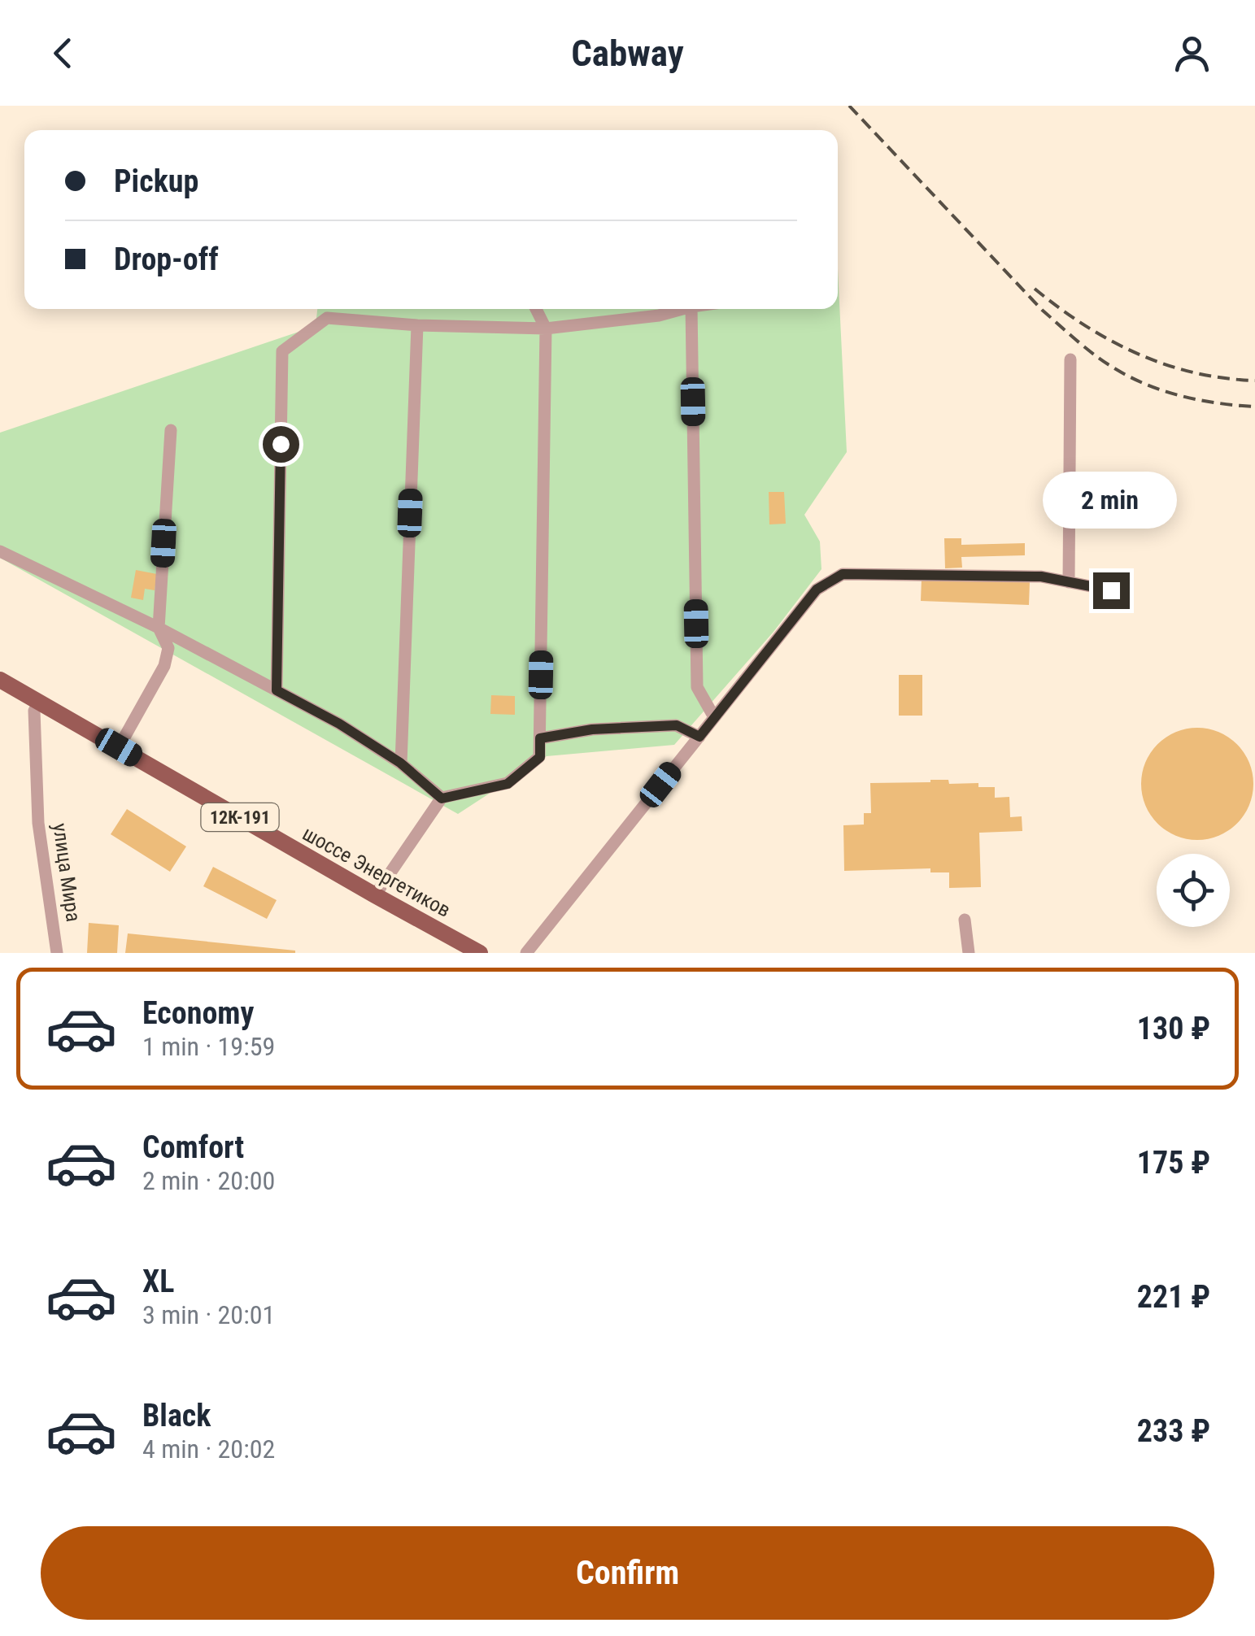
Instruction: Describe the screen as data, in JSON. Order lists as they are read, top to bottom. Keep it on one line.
{"streets":{"main road":["12К-191","шоссе Энергетиков"],"street":["улица Мира"]},"crossings":[["шоссе Энергетиков","улица Мира"]],"page":{"header":"Cabway","banner":["Pickup","Drop-off"],"bubble":"2 min","list":[{"name":"Economy","note":"1 min · 19:59","value":"130 ₽"},{"name":"Comfort","note":"2 min · 20:00","value":"175 ₽"},{"name":"XL","note":"3 min · 20:01","value":"221 ₽"},{"name":"Black","note":"4 min · 20:02","value":"233 ₽"}],"buttons":"Confirm"}}
